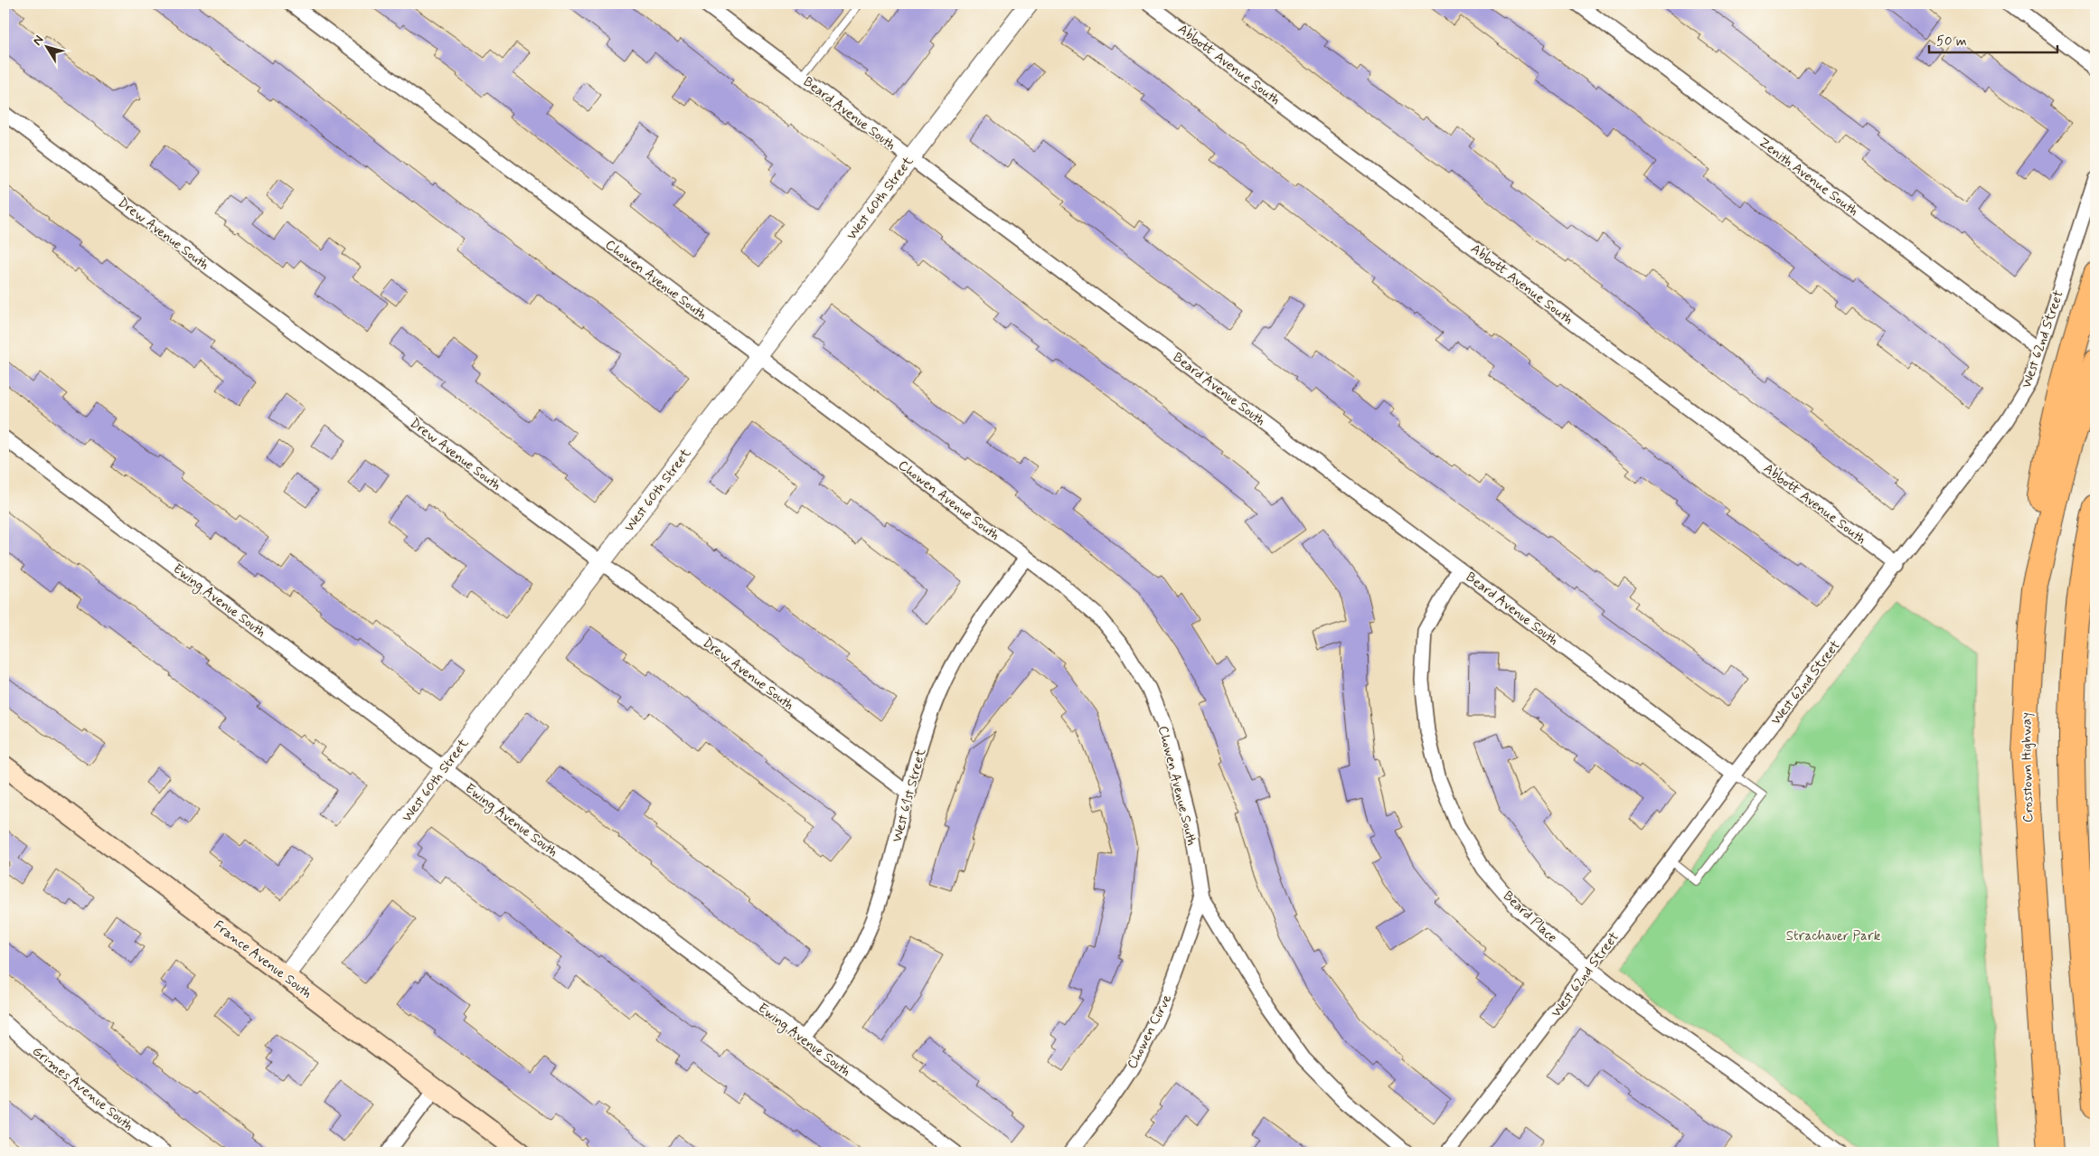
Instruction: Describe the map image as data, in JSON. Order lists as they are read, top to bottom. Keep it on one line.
{"streets":{"highway":["Crosstown Highway"],"main road":["France Avenue South"],"street":["Abbott Avenue South","Beard Avenue South","Zenith Avenue South","West 60th Street","Drew Avenue South","Chowen Avenue South","West 62nd Street","Ewing Avenue South","West 61st Street","Beard Place","Chowen Curve","Grimes Avenue South"]},"crossings":[["Abbott Avenue South","West 62nd Street"],["Beard Avenue South","West 60th Street"],["Beard Avenue South","West 62nd Street"],["Beard Avenue South","Beard Place"],["Zenith Avenue South","West 62nd Street"],["West 60th Street","Drew Avenue South"],["West 60th Street","Chowen Avenue South"],["West 60th Street","Ewing Avenue South"],["West 60th Street","France Avenue South"],["Drew Avenue South","West 61st Street"],["Chowen Avenue South","West 61st Street"],["Chowen Avenue South","Chowen Curve"],["West 62nd Street","Beard Place"],["Ewing Avenue South","West 61st Street"]],"parks":["Strachauer Park"],"scale_bar":"50 m","north":"top left"}
